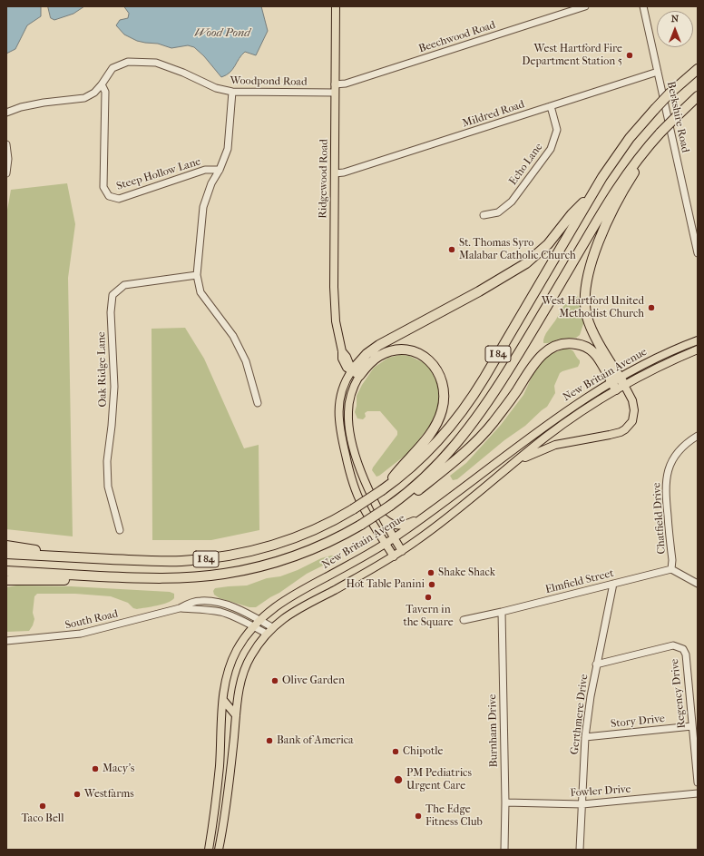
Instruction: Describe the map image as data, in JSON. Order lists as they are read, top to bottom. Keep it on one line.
{"streets":{"highway":["I 84"],"main road":["Ridgewood Road","New Britain Avenue"],"street":["Beechwood Road","Woodpond Road","Mildred Road","Berkshire Road","Echo Lane","Steep Hollow Lane","Oak Ridge Lane","Chatfield Drive","Elmfield Street","South Road","Regency Drive","Gerthmere Drive","Story Drive","Burnham Drive","Fowler Drive"]},"crossings":[["Beechwood Road","Ridgewood Road"],["Woodpond Road","Steep Hollow Lane"],["Woodpond Road","Ridgewood Road"],["Mildred Road","Berkshire Road"],["Mildred Road","Echo Lane"],["Mildred Road","Ridgewood Road"],["New Britain Avenue","South Road"],["Chatfield Drive","Elmfield Street"],["Elmfield Street","Gerthmere Drive"],["Elmfield Street","Burnham Drive"],["Regency Drive","Gerthmere Drive"],["Regency Drive","Story Drive"],["Gerthmere Drive","Story Drive"],["Gerthmere Drive","Fowler Drive"],["Burnham Drive","Fowler Drive"]],"water":["Wood Pond"],"places":["West Hartford Fire Department Station 5","St. Thomas Syro Malabar Catholic Church","West Hartford United Methodist Church","Shake Shack","Hot Table Panini","Tavern in the Square","Olive Garden","Bank of America","Chipotle","Macy's","PM Pediatrics Urgent Care","Westfarms","Taco Bell","The Edge Fitness Club"],"north":"top"}
